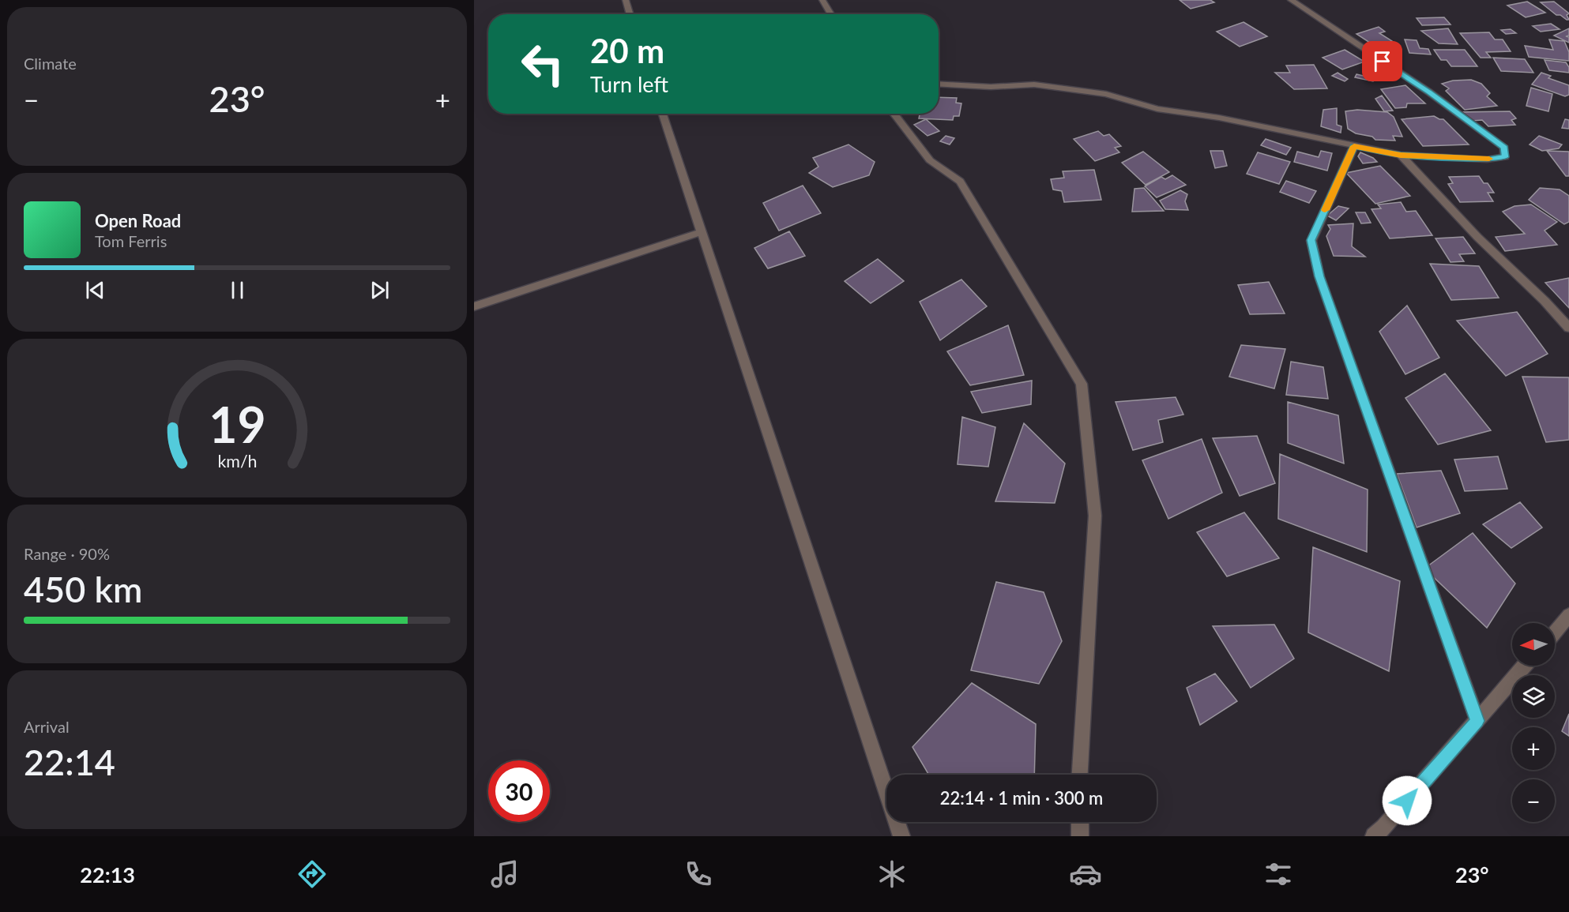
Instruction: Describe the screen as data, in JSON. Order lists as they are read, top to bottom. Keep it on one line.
{"north":"left","page":{"tile":["Climate",["Range · 90%","450 km"],["Arrival","22:14"]],"turn":["20 m","Turn left"],"heat":["−","23°","+"],"song":["Open Road","Tom Ferris"],"map_buttons":["+","−"],"limit":"30","trip":"22:14 · 1 min · 300 m","tabs":["22:13","23°"],"gauge":["19","km/h"]}}
